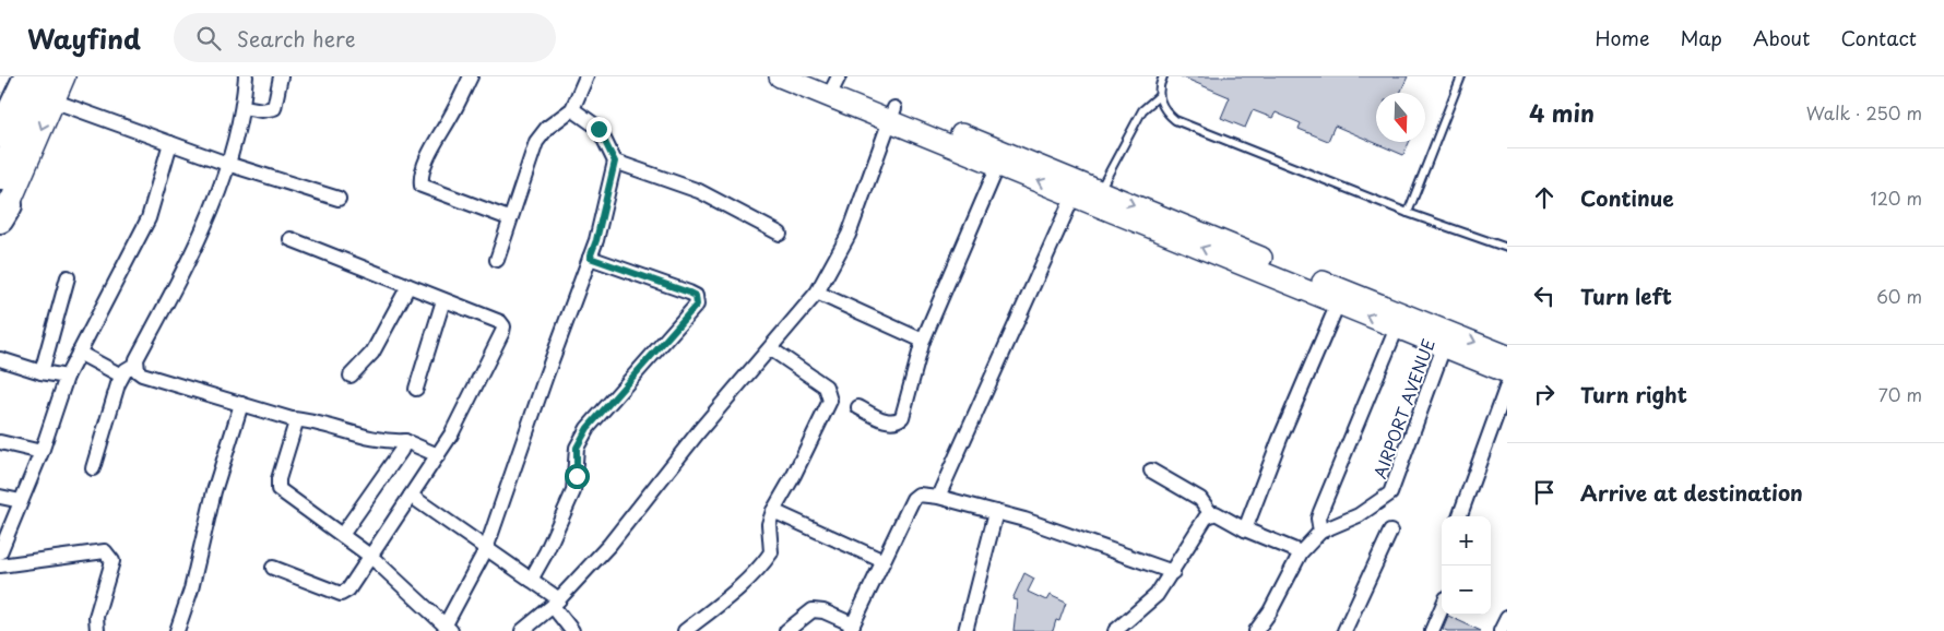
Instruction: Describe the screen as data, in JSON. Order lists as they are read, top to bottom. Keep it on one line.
{"streets":{"street":["AIRPORT AVENUE"]},"north":"bottom","page":{"header":"Wayfind","search":"Search here","nav":["Home","Map","About","Contact"],"heading":["4 min","Walk · 250 m"],"list":[["Continue","120 m"],["Turn left","60 m"],["Turn right","70 m"],"Arrive at destination"],"map_buttons":["+","−"]}}
